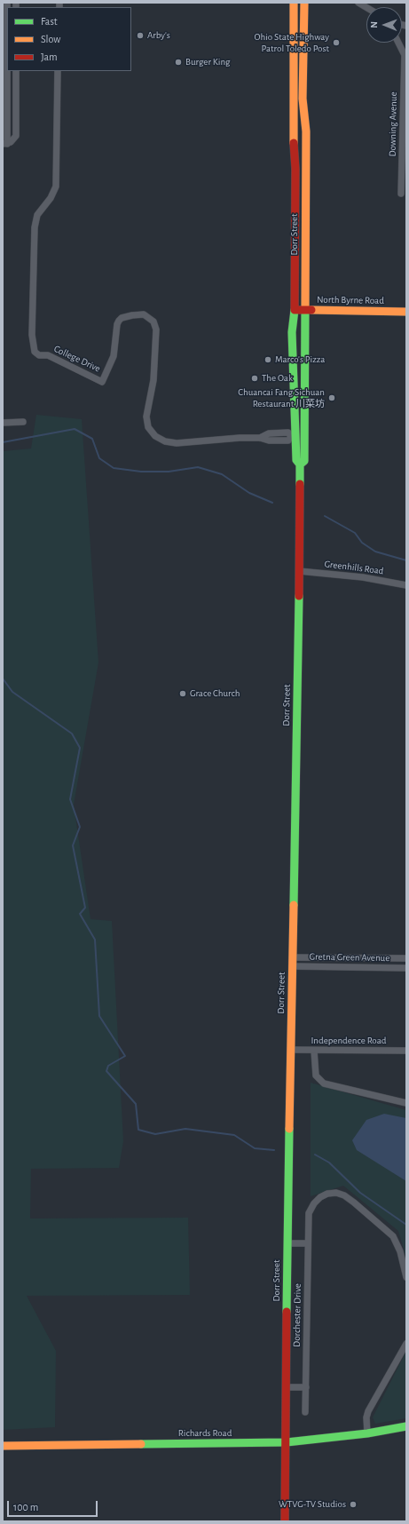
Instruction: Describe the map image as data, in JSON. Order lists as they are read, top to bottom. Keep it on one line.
{"streets":{"main road":["Dorr Street","North Byrne Road","Richards Road"],"street":["Downing Avenue","College Drive","Greenhills Road","Gretna Green Avenue","Independence Road","Dorchester Drive"]},"crossings":[["Dorr Street","North Byrne Road"],["Dorr Street","College Drive"],["Dorr Street","Greenhills Road"],["Dorr Street","Gretna Green Avenue"],["Dorr Street","Independence Road"],["Dorr Street","Richards Road"]],"places":["Arby's","Ohio State Highway Patrol Toledo Post","Burger King","Marco's Pizza","The Oak","Chuancai Fang Sichuan Restaurant 川菜坊","Grace Church","WTVG-TV Studios"],"legend":["Fast","Slow","Jam"],"scale_bar":"100 m","north":"left"}
